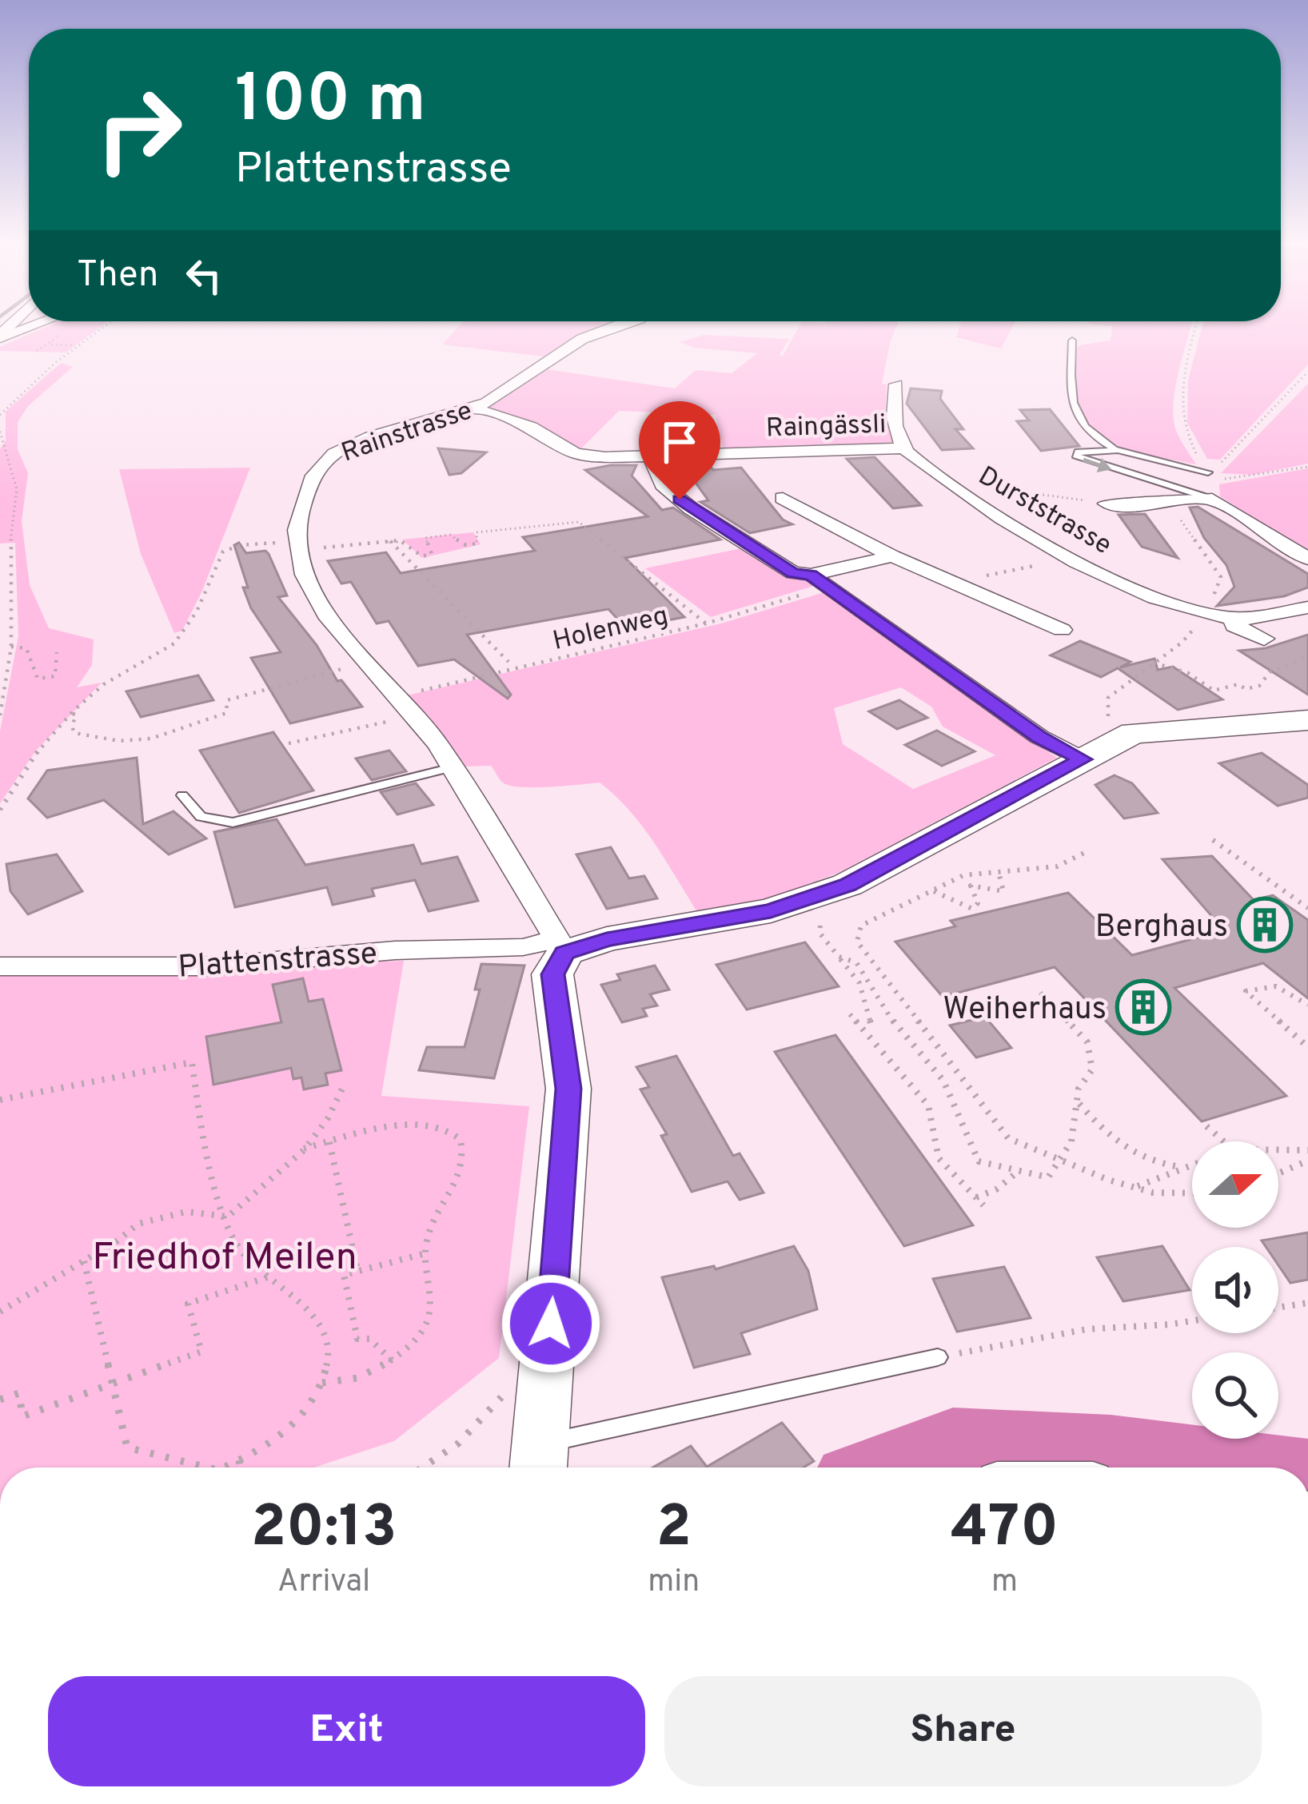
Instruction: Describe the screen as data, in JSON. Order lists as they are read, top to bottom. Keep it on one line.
{"streets":{"street":["Raingässli","Rainstrasse","Durststrasse","Plattenstrasse"],"path":["Holenweg"]},"crossings":[["Raingässli","Rainstrasse"],["Raingässli","Durststrasse"],["Rainstrasse","Holenweg"],["Rainstrasse","Plattenstrasse"]],"parks":["Friedhof Meilen"],"places":{"building":["Berghaus","Weiherhaus"]},"north":"right","page":{"turn":["100 m","Plattenstrasse"],"then":"Then","eta":["20:13","Arrival","2","min","470","m"],"buttons":["Exit","Share"]}}
